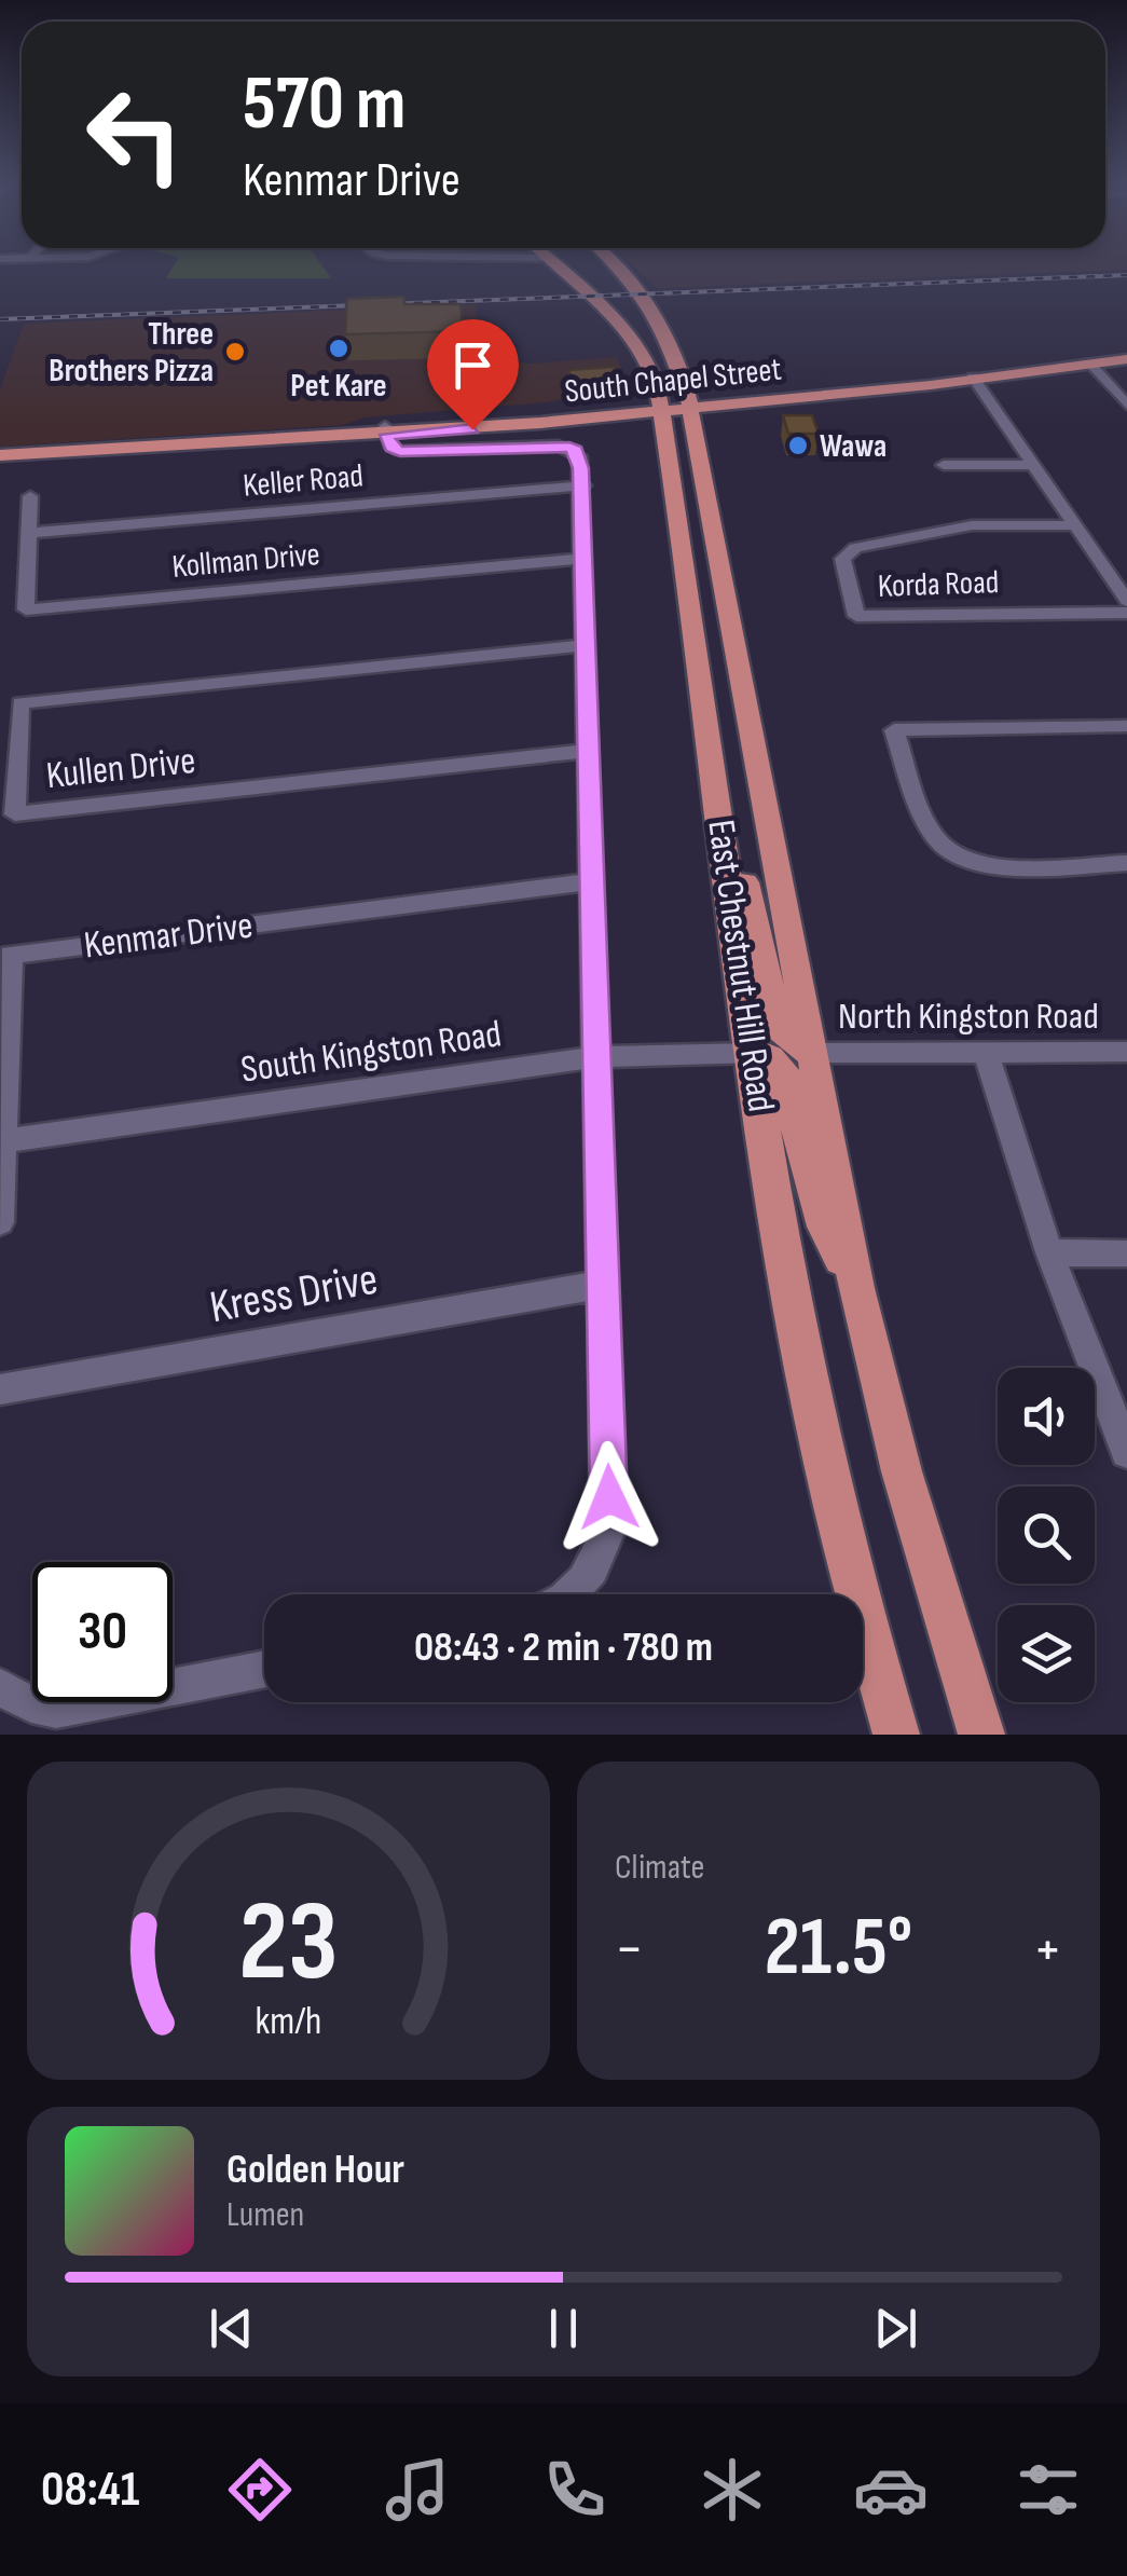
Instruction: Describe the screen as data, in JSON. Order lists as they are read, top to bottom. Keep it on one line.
{"streets":{"main road":["South Chapel Street","East Chestnut Hill Road"],"street":["Keller Road","Kollman Drive","Korda Road","Kullen Drive","Kenmar Drive","North Kingston Road","South Kingston Road","Kress Drive"]},"crossings":[["South Chapel Street","East Chestnut Hill Road"],["Keller Road","Kollman Drive"],["Kenmar Drive","South Kingston Road"],["East Chestnut Hill Road","North Kingston Road"],["East Chestnut Hill Road","South Kingston Road"]],"places":["Pet Kare","Three Brothers Pizza","Wawa"],"page":{"turn":["570 m","Kenmar Drive"],"limit":"30","trip":"08:43 · 2 min · 780 m","tile":"Climate","heat":["−","21.5°","+"],"song":["Golden Hour","Lumen"],"tabs":"08:41","gauge":["23","km/h"]}}
